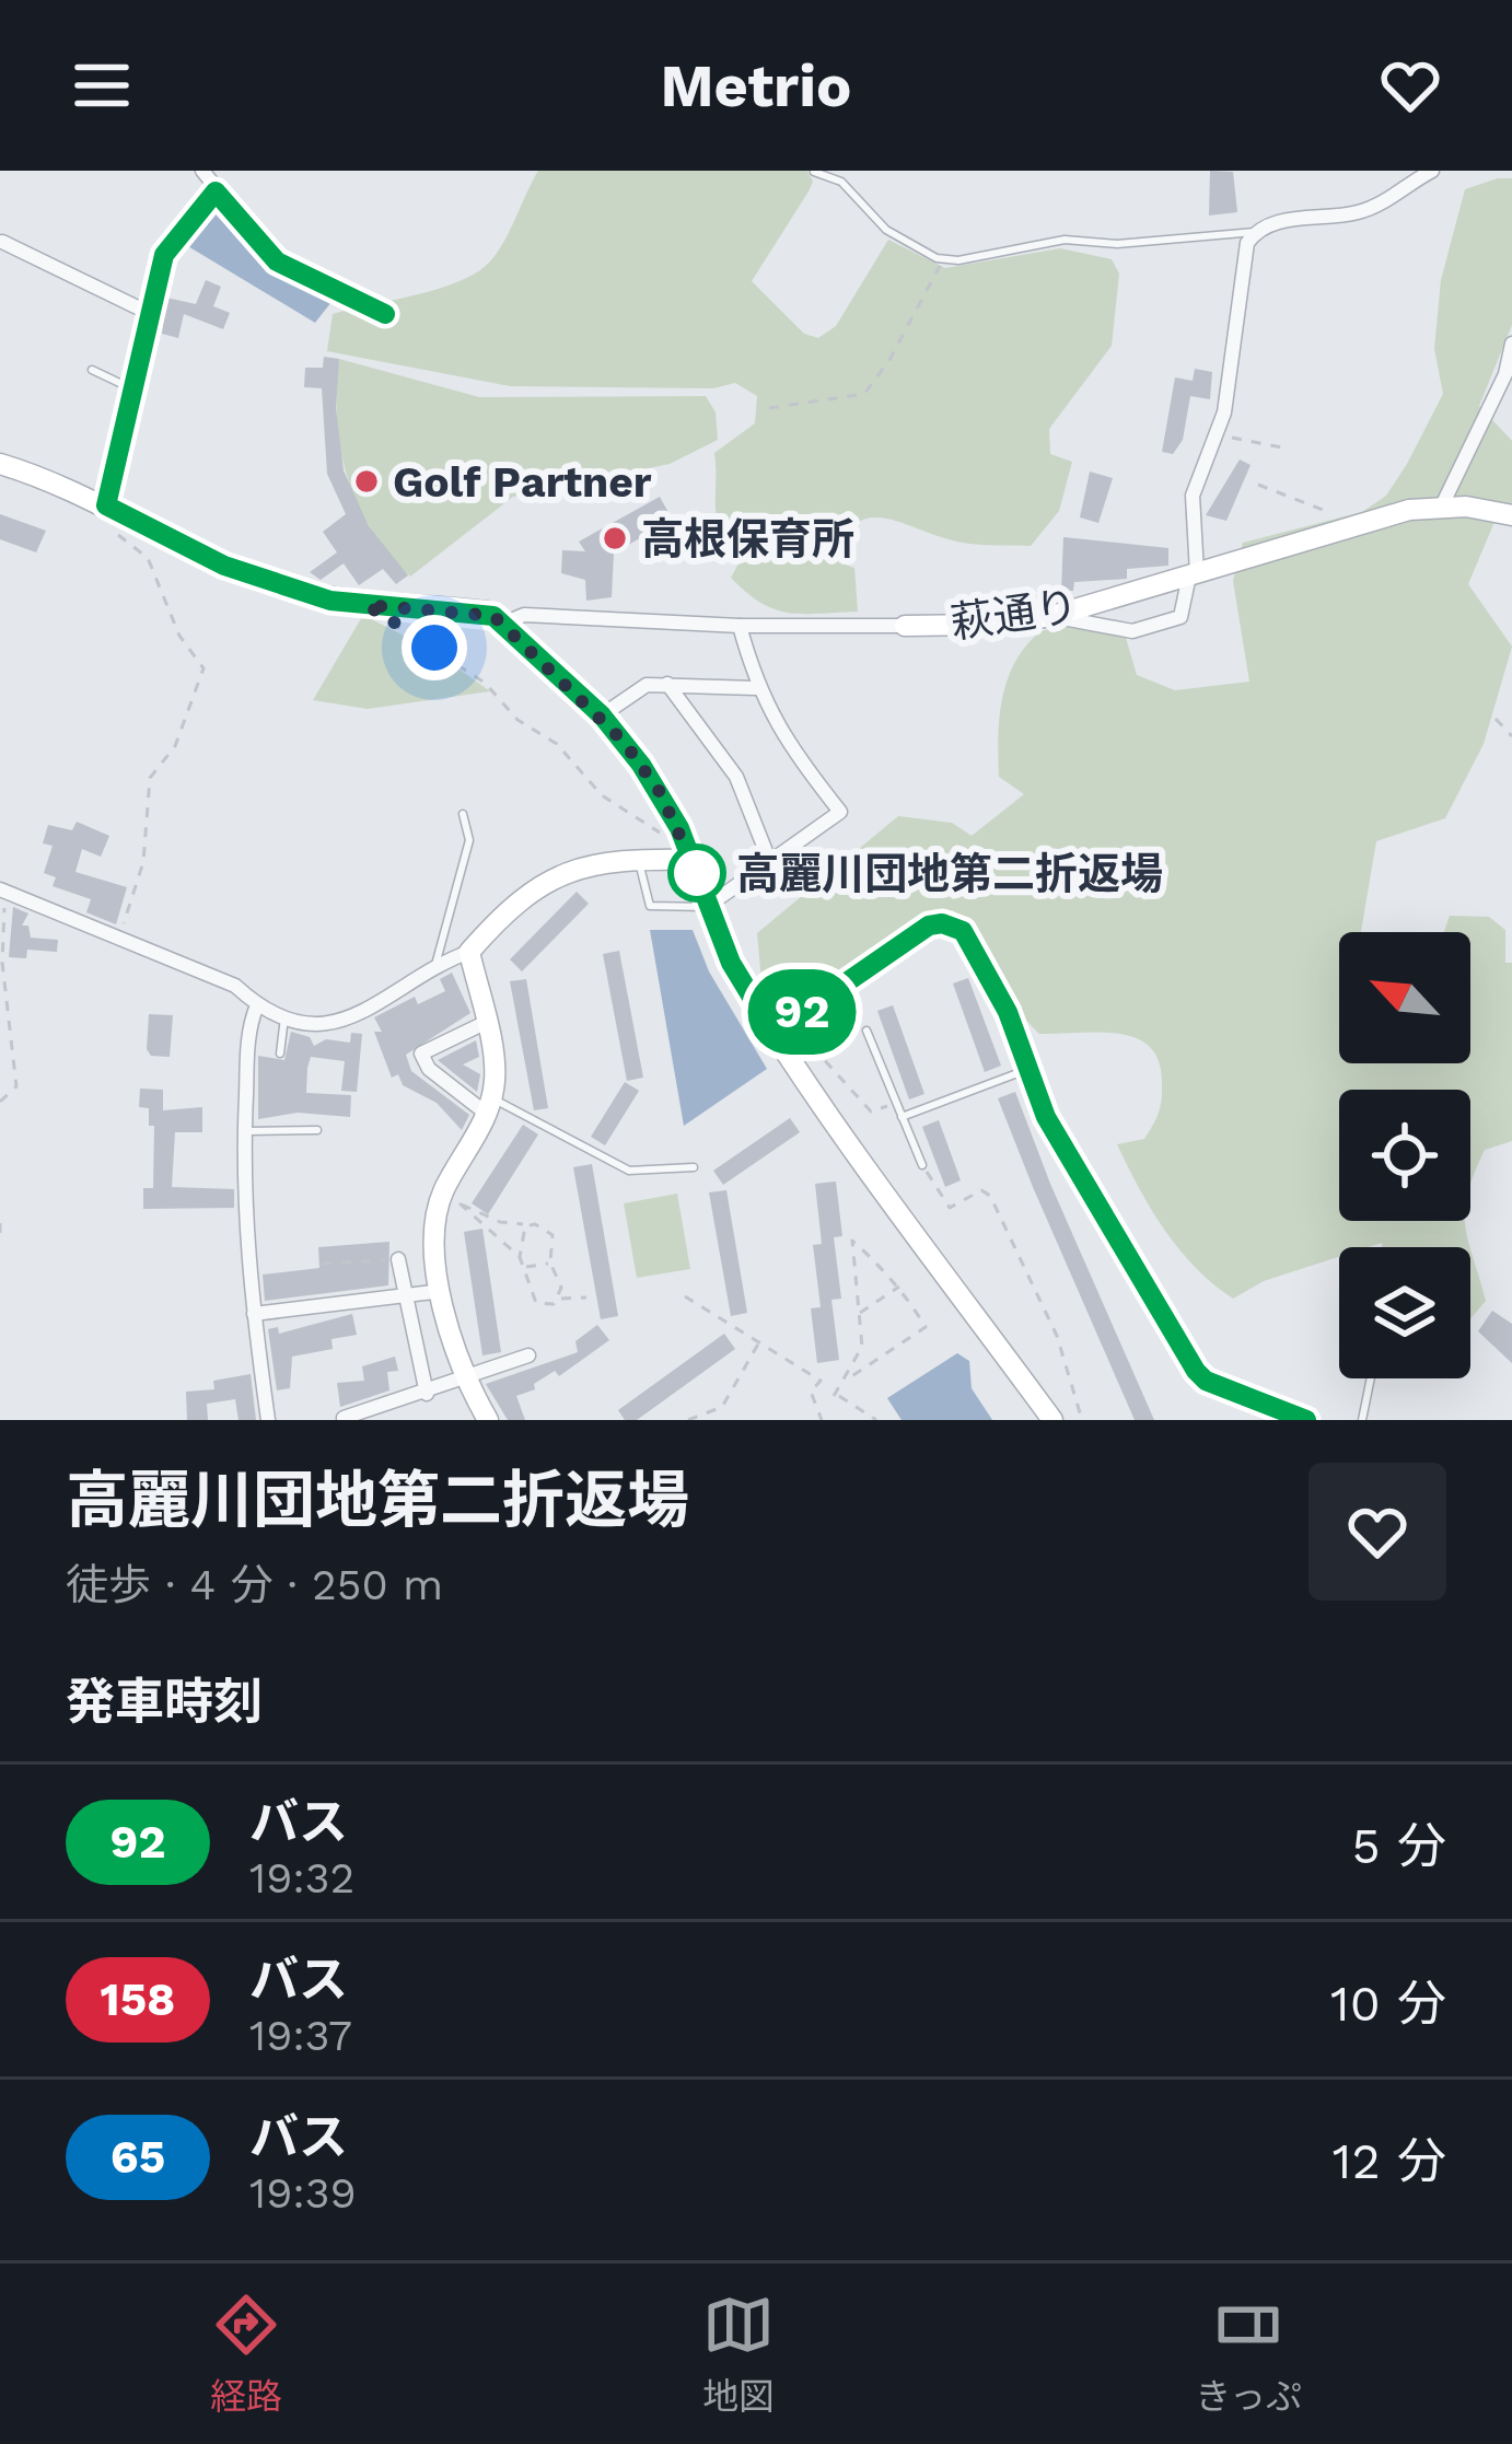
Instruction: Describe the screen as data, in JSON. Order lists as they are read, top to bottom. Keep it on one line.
{"streets":{"street":["萩通り"]},"places":["Golf Partner","高根保育所","高麗川団地第二折返場"],"lines":["bus line 92"],"north":"top left","page":{"header":"Metrio","on_map":"92","heading":[["高麗川団地第二折返場","徒歩 · 4 分 · 250 m"],"発車時刻"],"list":[{"mark":"92","name":"バス","note":"19:32","value":"5 分"},{"mark":"158","name":"バス","note":"19:37","value":"10 分"},{"mark":"65","name":"バス","note":"19:39","value":"12 分"}],"tabs":["経路","地図","きっぷ"]}}
